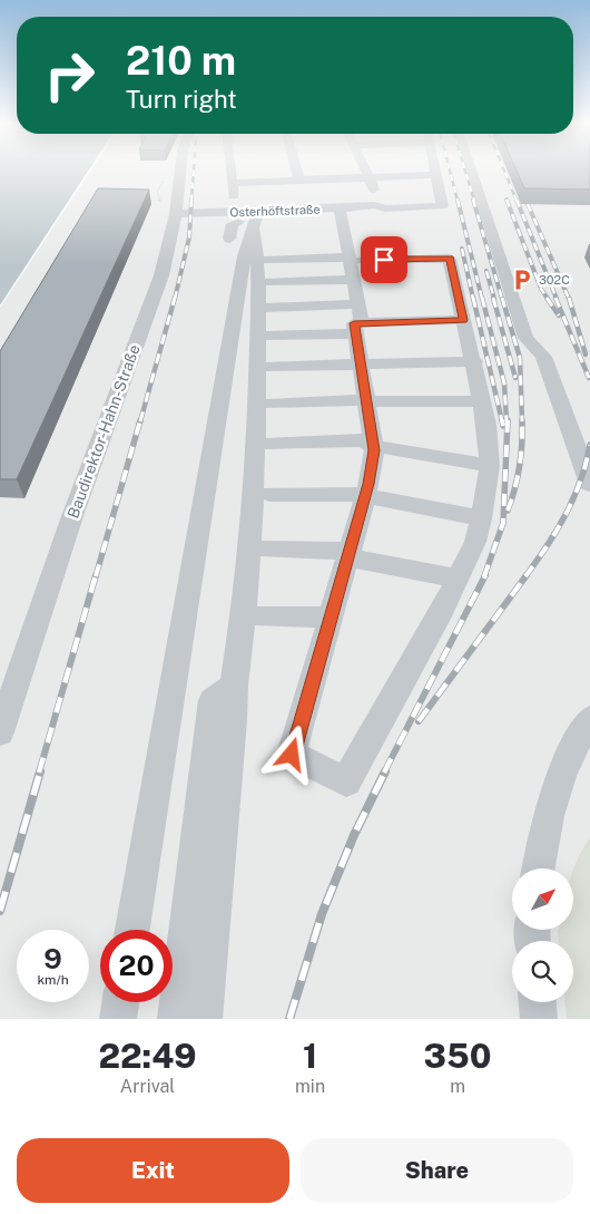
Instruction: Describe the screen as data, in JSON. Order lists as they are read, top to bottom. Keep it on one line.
{"streets":{"street":["Osterhöftstraße","Baudirektor-Hahn-Straße"]},"crossings":[["Osterhöftstraße","Baudirektor-Hahn-Straße"]],"places":{"parking":["302C"]},"north":"top right","page":{"turn":["210 m","Turn right"],"speed":"9 km/h","limit":"20","eta":["22:49","Arrival","1","min","350","m"],"buttons":["Exit","Share"]}}
